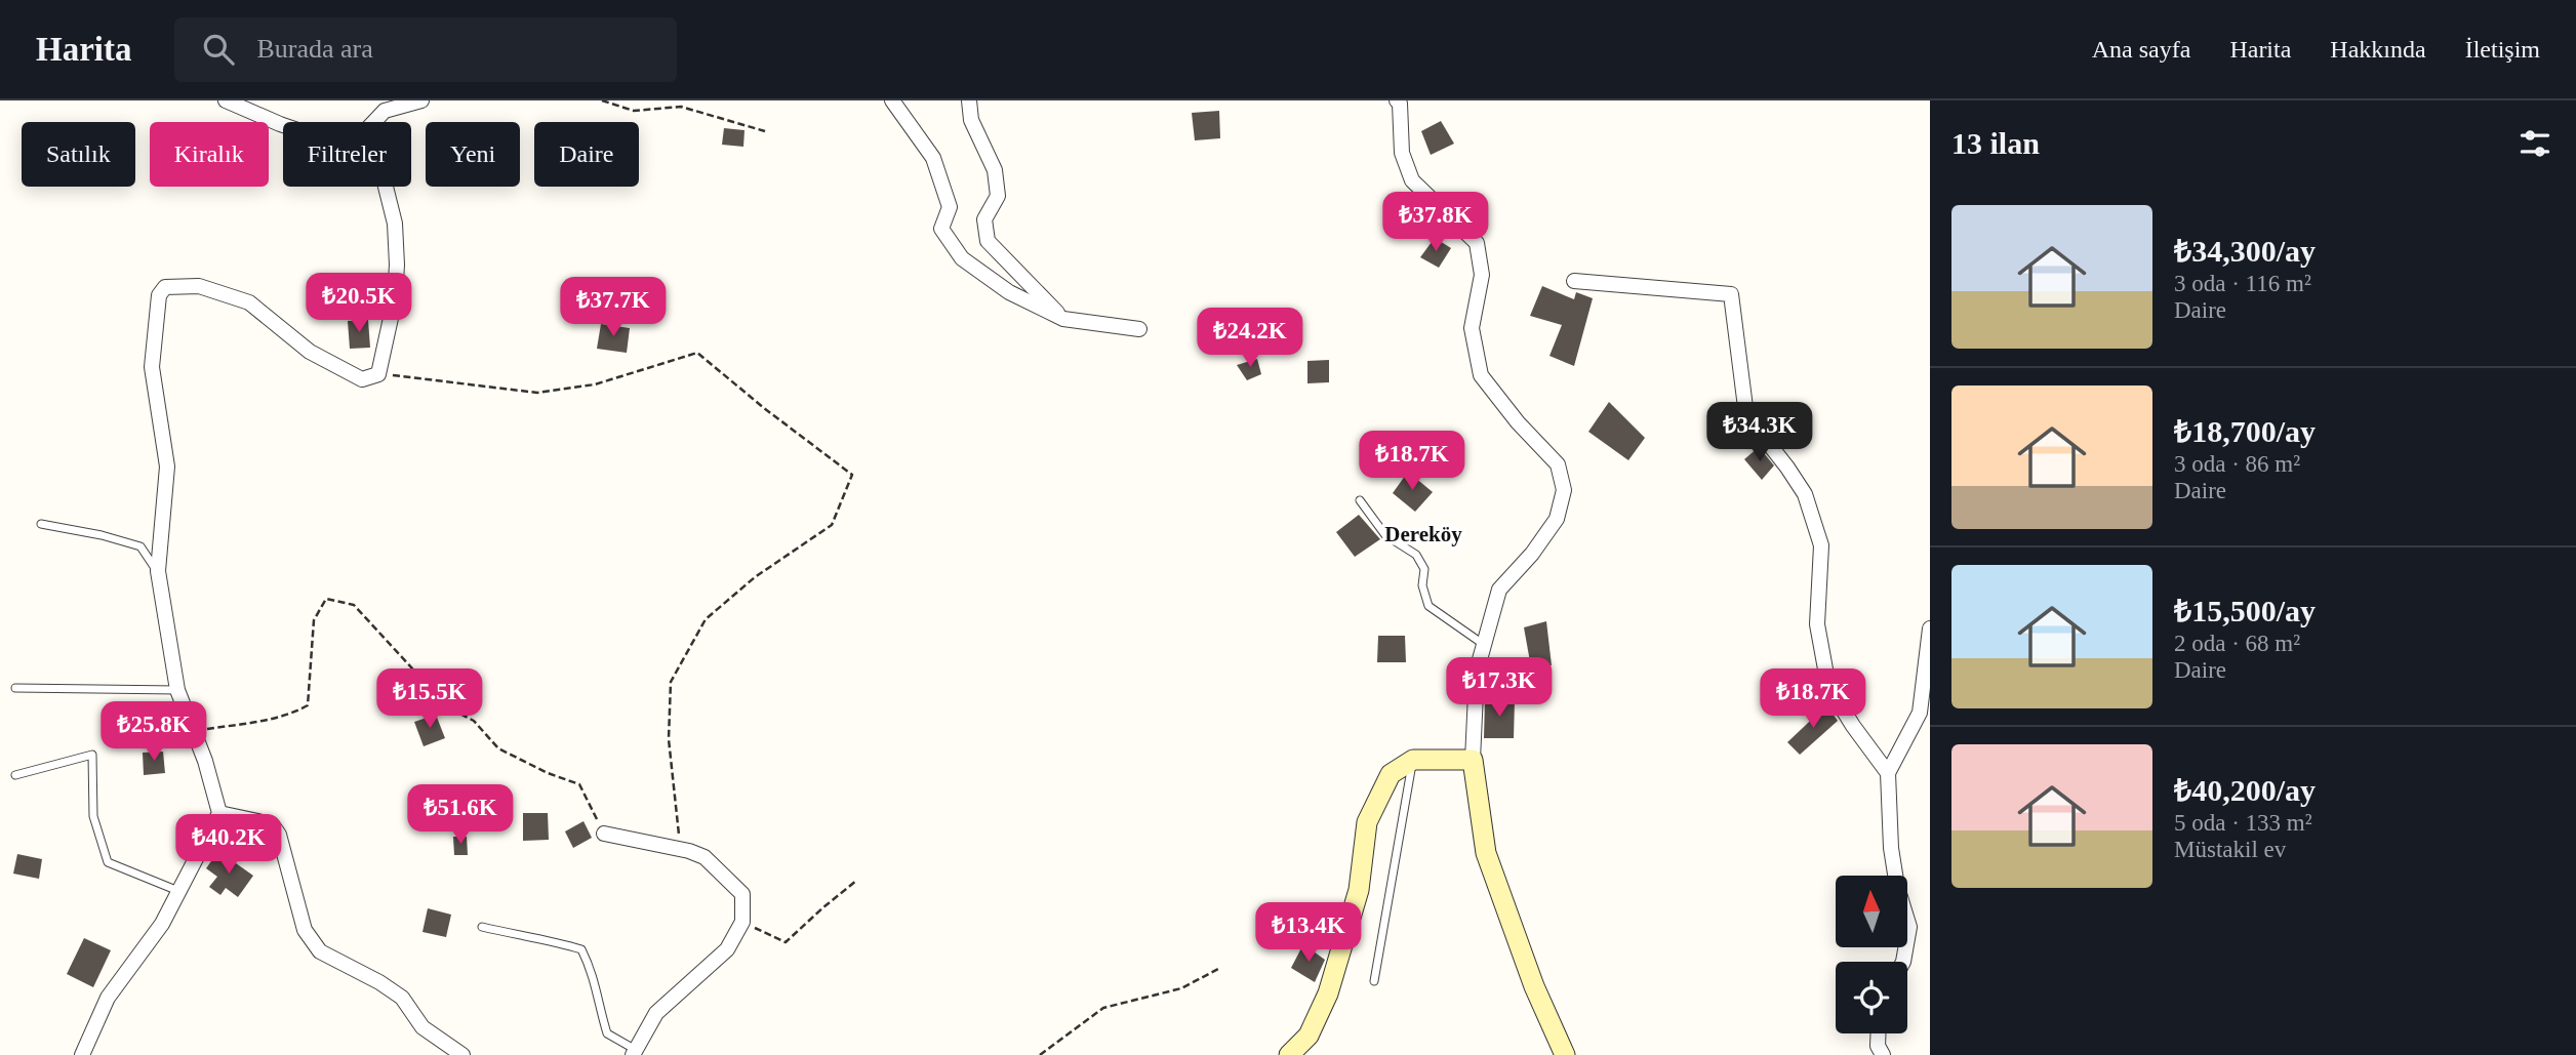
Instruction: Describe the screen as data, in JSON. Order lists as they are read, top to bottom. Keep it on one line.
{"districts":["Dereköy"],"north":"top","page":{"header":"Harita","search":"Burada ara","nav":["Ana sayfa","Harita","Hakkında","İletişim"],"heading":"13 ilan","chip":["Satılık","Kiralık","Filtreler","Yeni","Daire"],"list":[{"name":"₺34,300/ay","note":"3 oda · 116 m² · Daire"},{"name":"₺18,700/ay","note":"3 oda · 86 m² · Daire"},{"name":"₺15,500/ay","note":"2 oda · 68 m² · Daire"},{"name":"₺40,200/ay","note":"5 oda · 133 m² · Müstakil ev"}],"price":["₺37.8K","₺20.5K","₺37.7K","₺24.2K","₺34.3K","₺18.7K","₺17.3K","₺15.5K","₺18.7K","₺25.8K","₺51.6K","₺40.2K","₺13.4K"]}}
